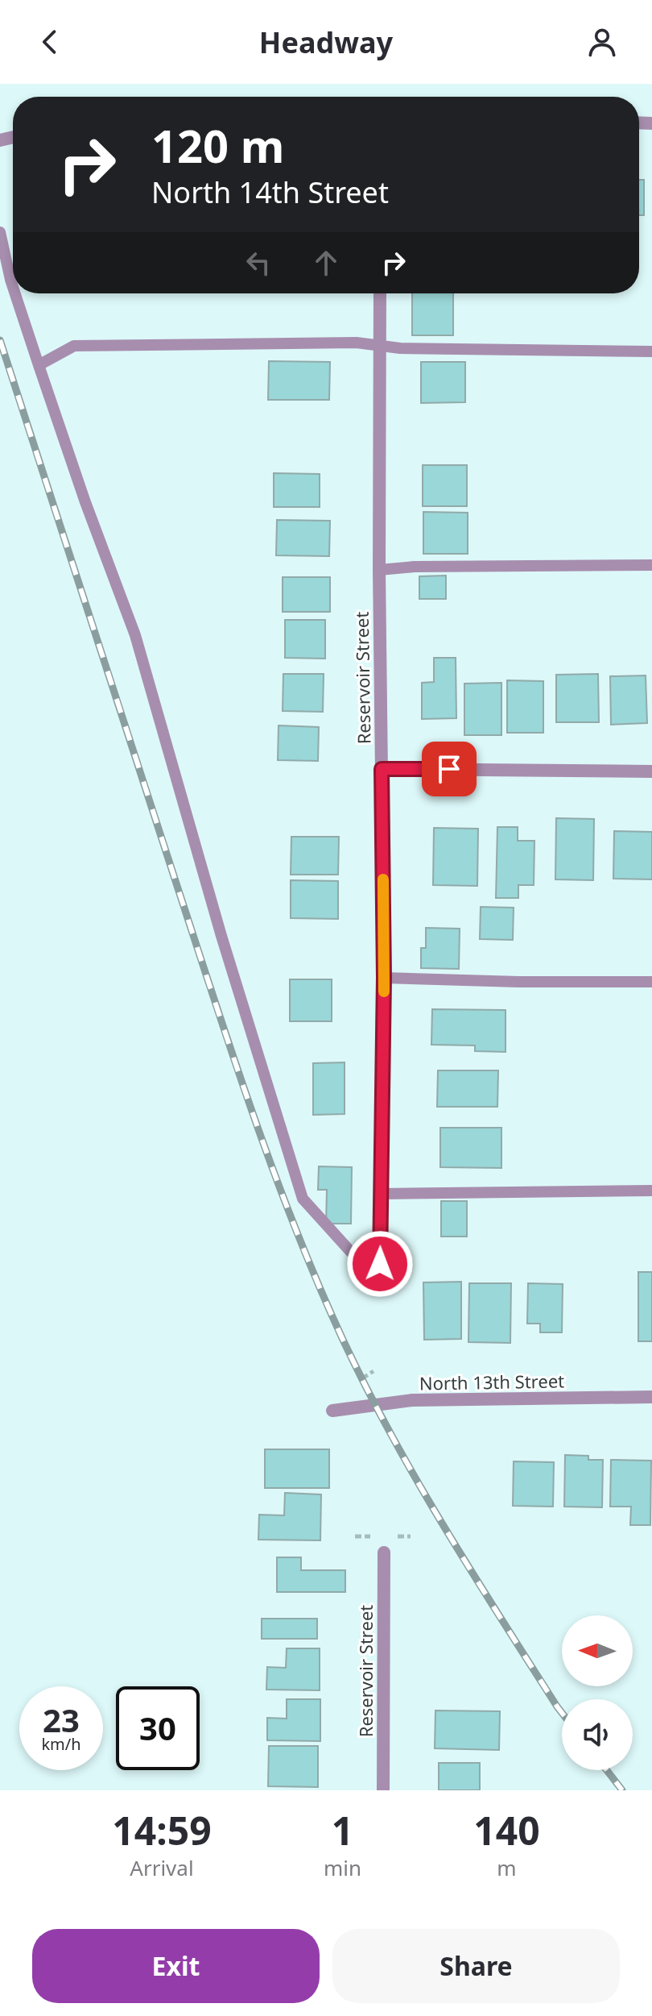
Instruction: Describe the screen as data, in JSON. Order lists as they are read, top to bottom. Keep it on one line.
{"streets":{"street":["Reservoir Street","North 13th Street"]},"north":"left","page":{"header":"Headway","turn":["120 m","North 14th Street"],"speed":"23 km/h","limit":"30","eta":["14:59","Arrival","1","min","140","m"],"buttons":["Exit","Share"]}}
